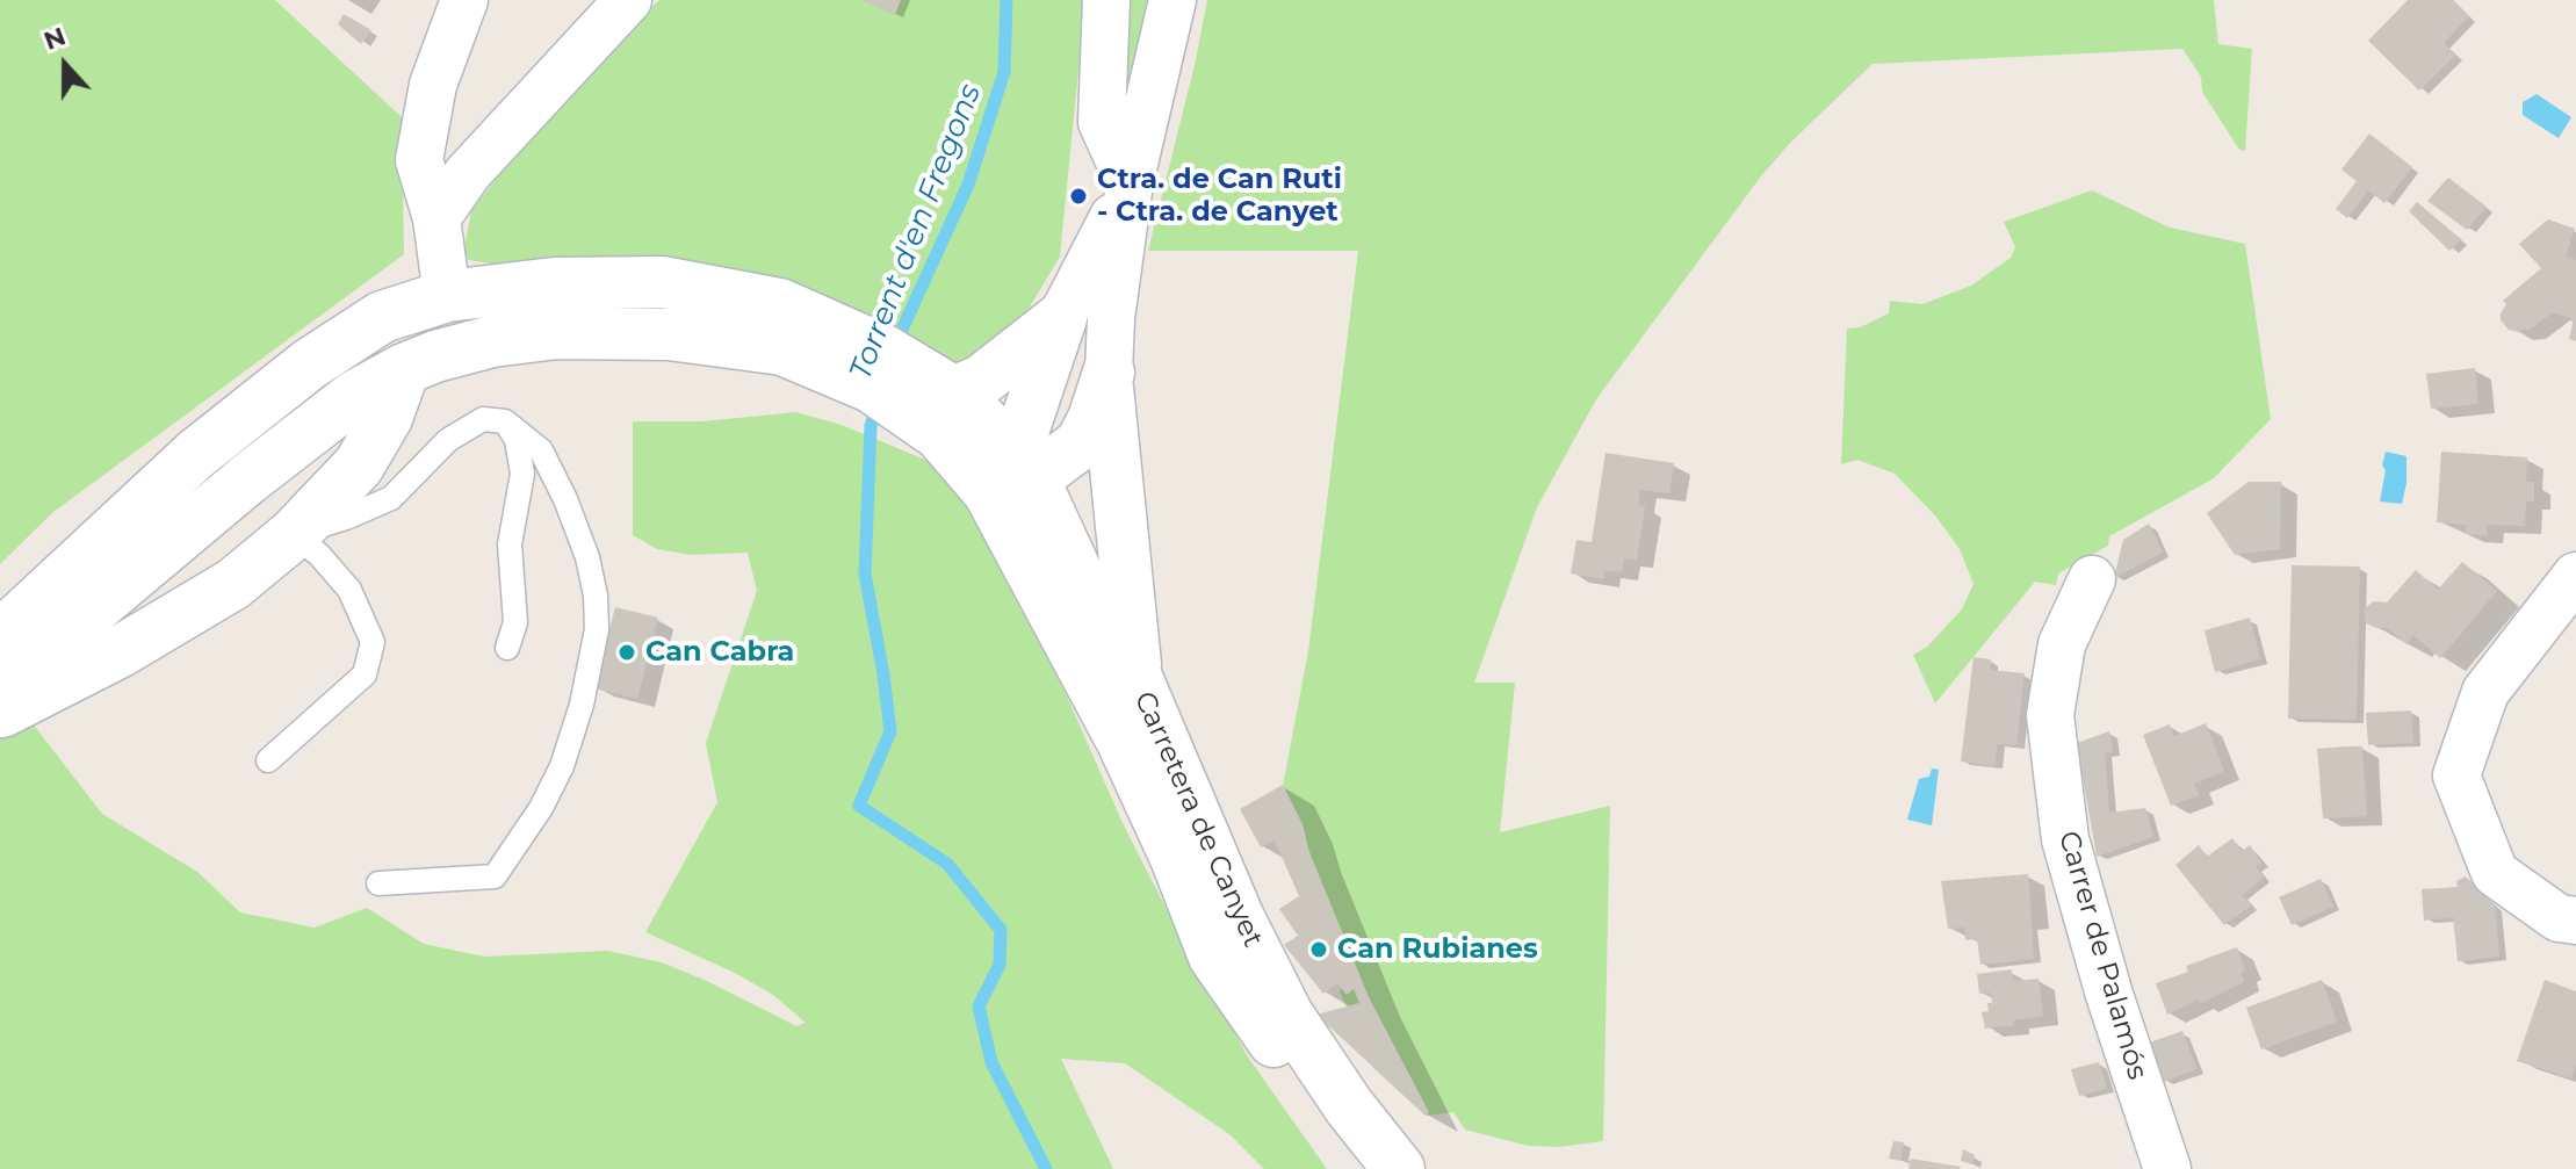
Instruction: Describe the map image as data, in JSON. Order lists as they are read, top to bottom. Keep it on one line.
{"streets":{"street":["Carretera de Canyet","Carrer de Palamós"]},"water":["Torrent d'en Fregons"],"places":["Ctra. de Can Ruti - Ctra. de Canyet","Can Cabra","Can Rubianes"],"north":"top"}
